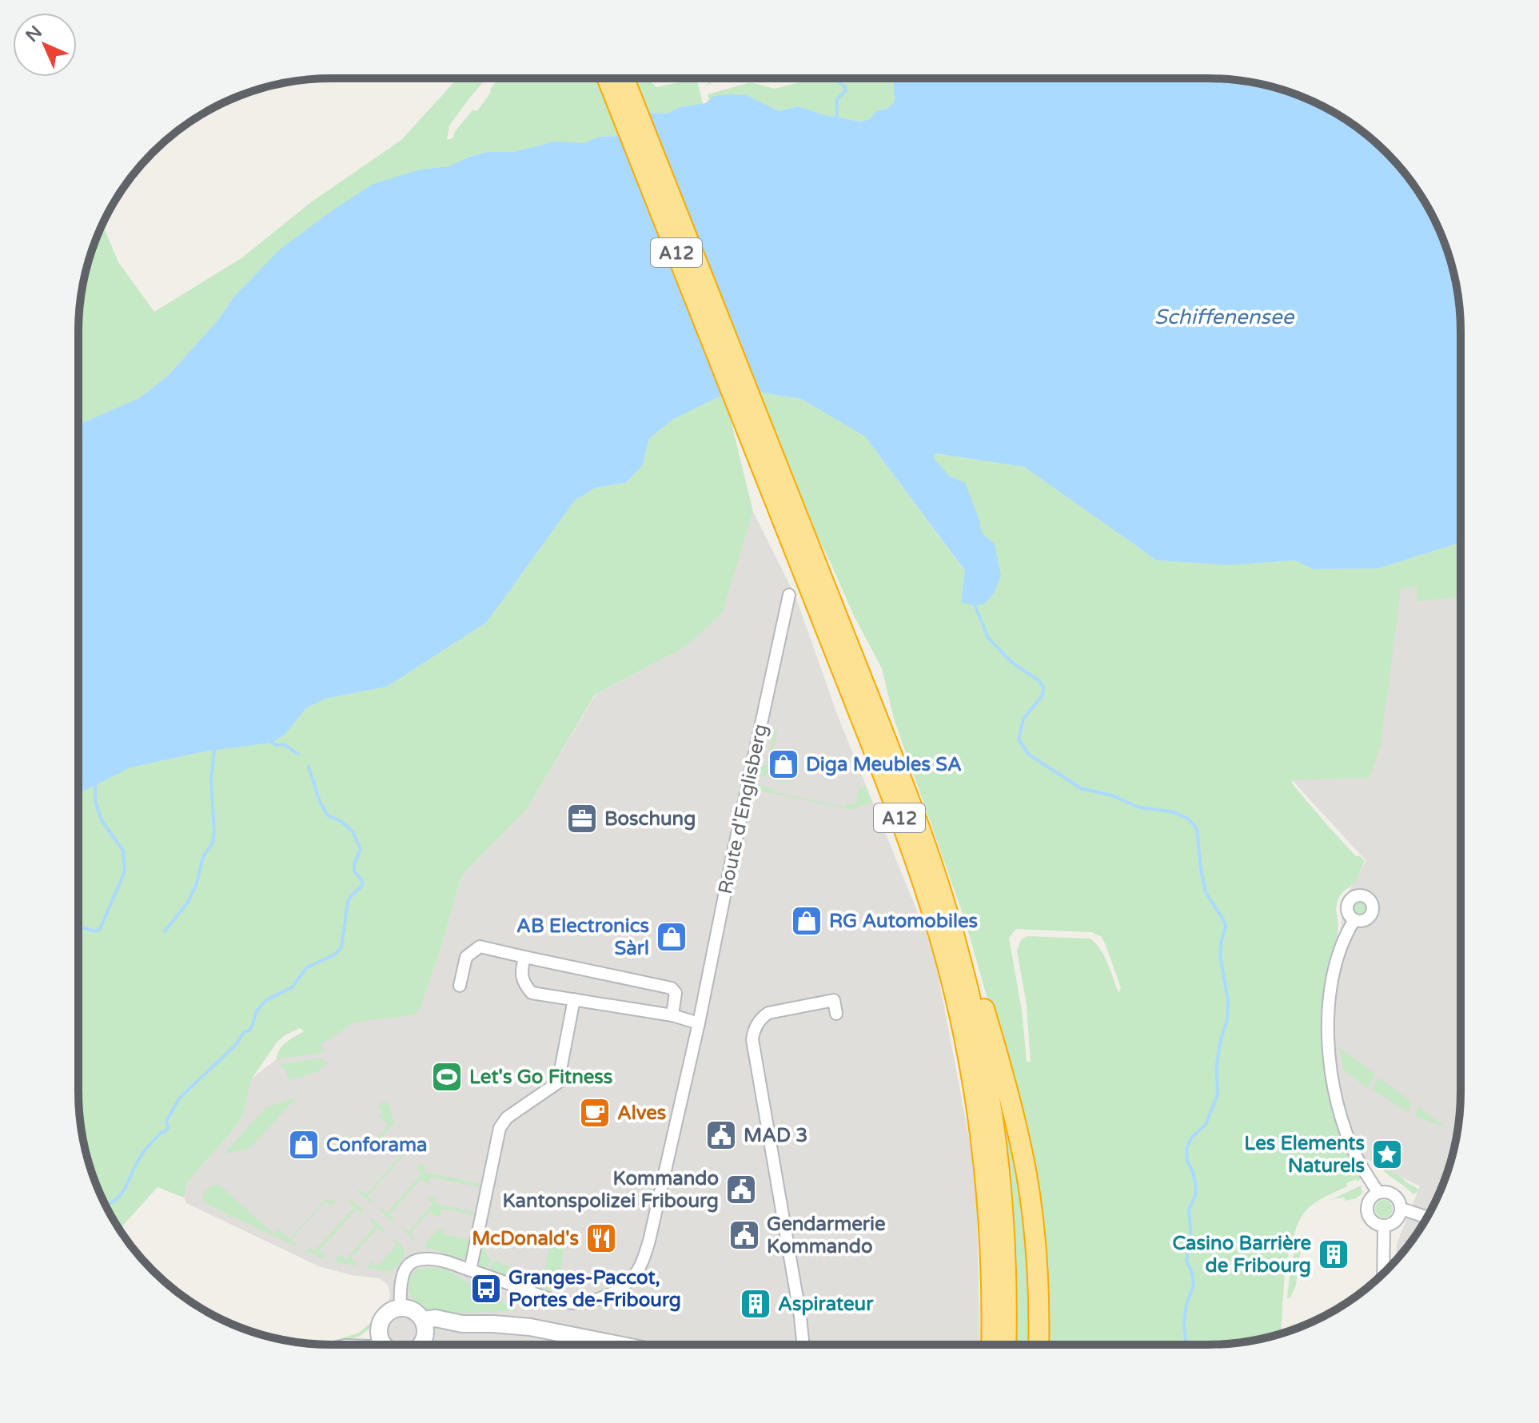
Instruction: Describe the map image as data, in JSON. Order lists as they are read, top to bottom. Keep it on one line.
{"streets":{"highway":["A12"],"street":["Route d'Englisberg"]},"water":["Schiffenensee"],"places":{"shop":["Diga Meubles SA","RG Automobiles","AB Electronics Sàrl","Conforama"],"office":["Boschung"],"sports":["Let's Go Fitness"],"cafe":["Alves"],"public building":["MAD 3","Kommando Kantonspolizei Fribourg","Gendarmerie Kommando"],"place":["Les Elements Naturels"],"restaurant":["McDonald's"],"building":["Casino Barrière de Fribourg","Aspirateur"],"bus stop":["Granges-Paccot, Portes de-Fribourg"]},"north":"top left"}
